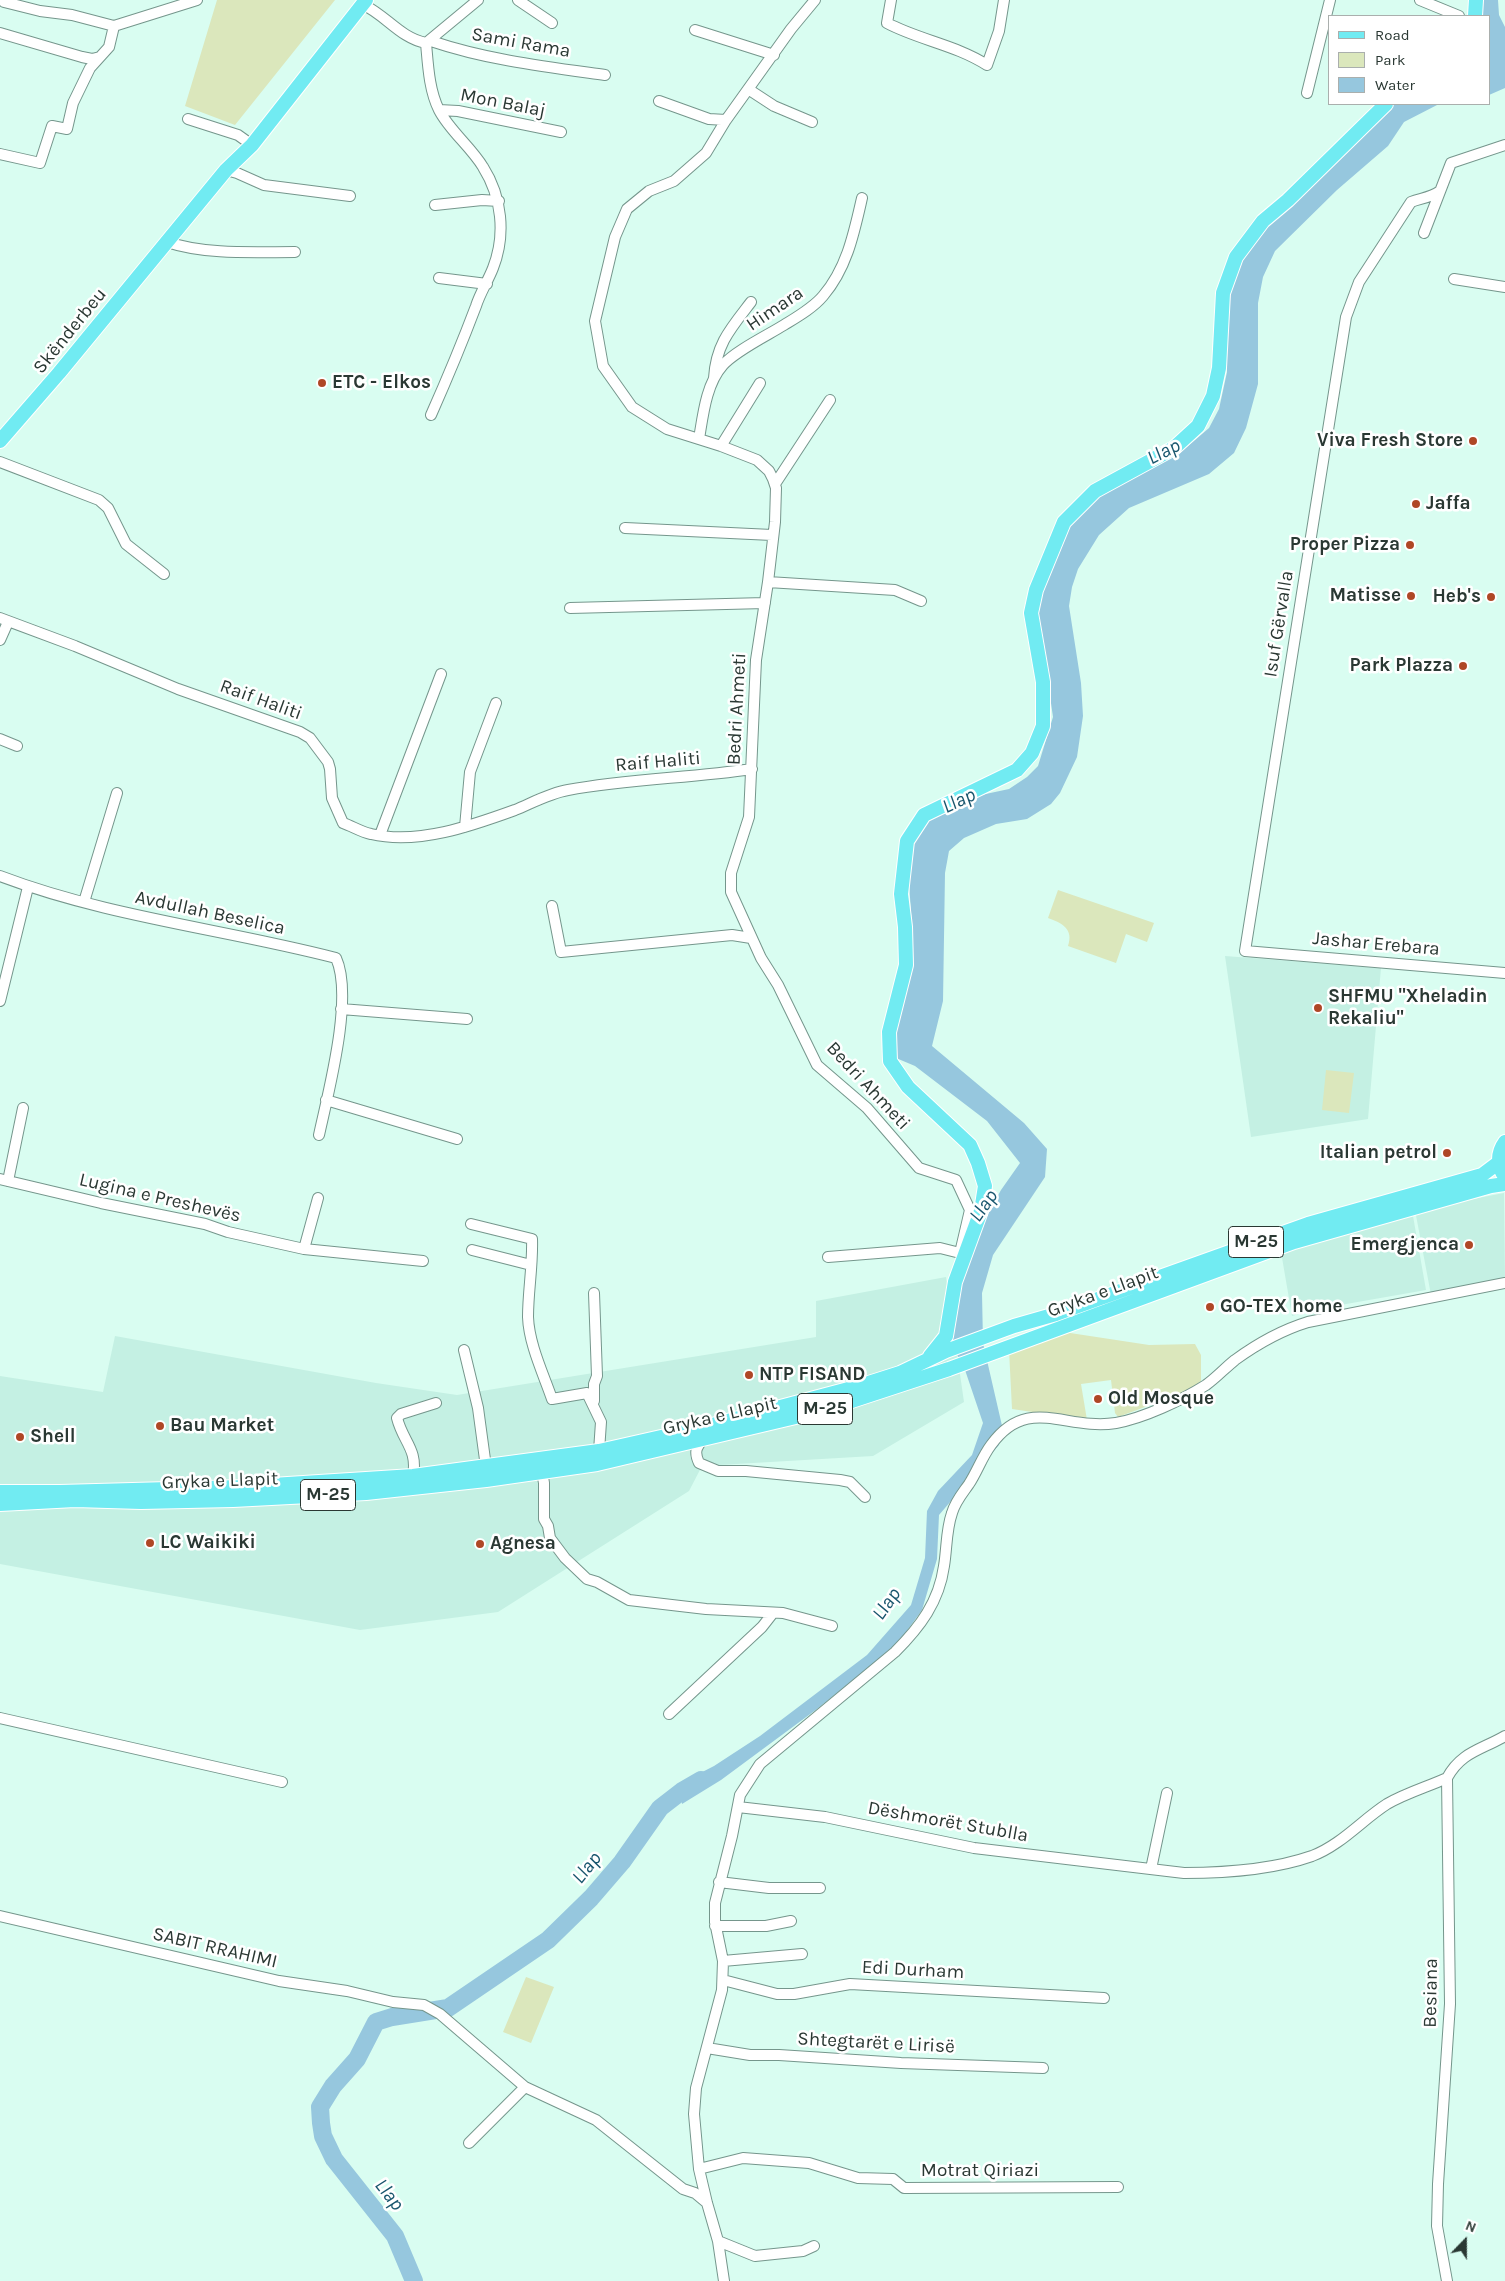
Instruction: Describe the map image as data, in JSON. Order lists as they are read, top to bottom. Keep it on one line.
{"streets":{"main road":["Skënderbeu","M-25","Gryka e Llapit"],"street":["Sami Rama","Mon Balaj","Himara","Isuf Gërvalla","Raif Haliti","Bedri Ahmeti","Avdullah Beselica","Jashar Erebara","Lugina e Preshevës","Dëshmorët Stublla","SABIT RRAHIMI","Edi Durham","Besiana","Shtegtarët e Lirisë","Motrat Qiriazi"]},"crossings":[["Sami Rama","Mon Balaj"],["Sami Rama","Skënderbeu"],["Isuf Gërvalla","Jashar Erebara"],["Raif Haliti","Bedri Ahmeti"],["Dëshmorët Stublla","Besiana"]],"water":["Llap"],"places":["ETC - Elkos","Viva Fresh Store","Jaffa","Proper Pizza","Matisse","Heb's","Park Plazza","SHFMU \"Xheladin Rekaliu\"","Italian petrol","Emergjenca","GO-TEX home","NTP FISAND","Old Mosque","Bau Market","Shell","LC Waikiki","Agnesa"],"legend":["Road","Park","Water"],"north":"top"}
